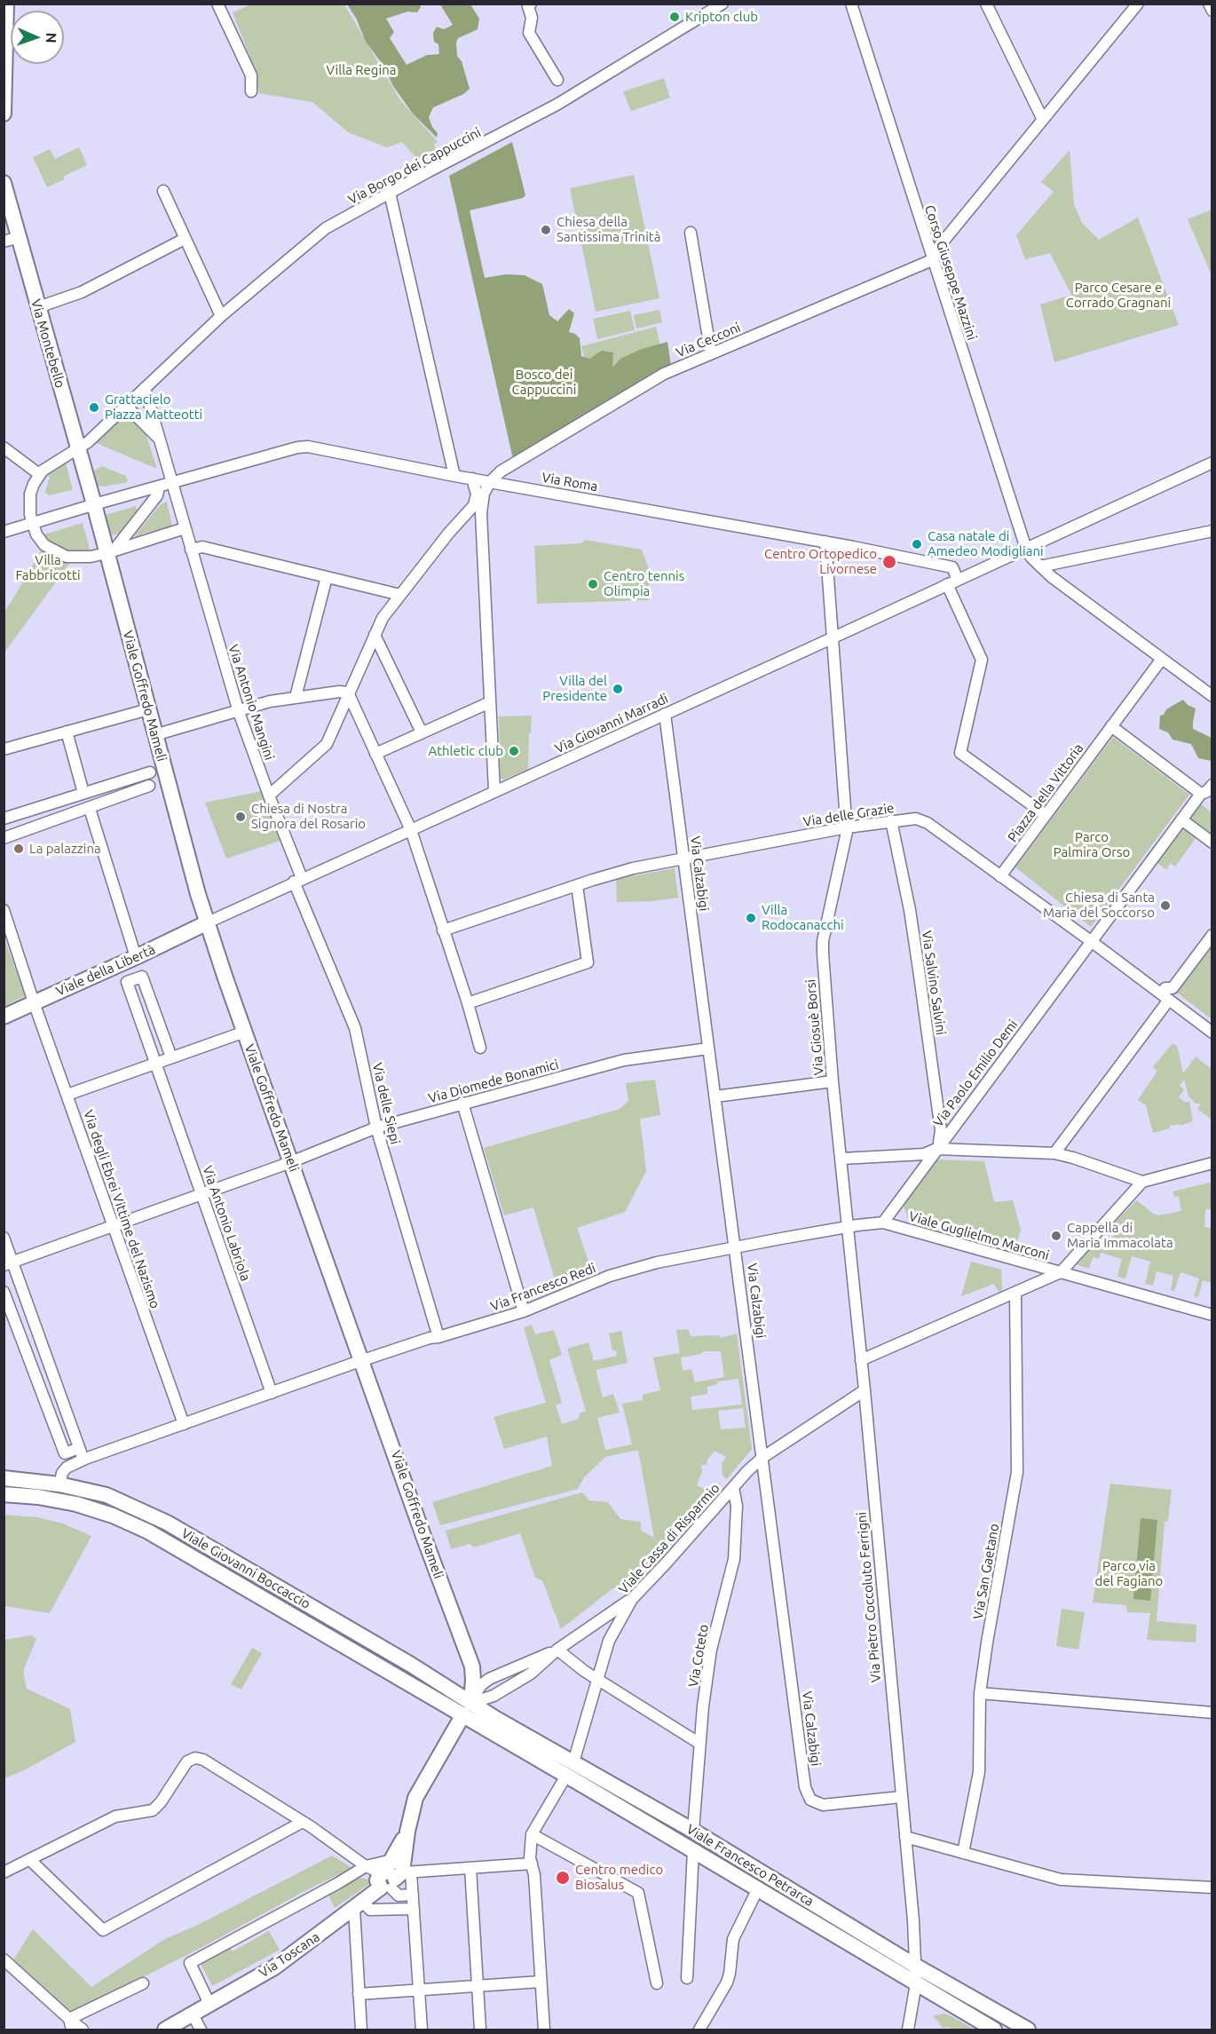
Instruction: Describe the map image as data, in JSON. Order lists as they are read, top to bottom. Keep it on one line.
{"streets":{"street":["Via Borgo dei Cappuccini","Corso Giuseppe Mazzini","Via Cecconi","Via Montebello","Via Roma","Viale Goffredo Mameli","Via Antonio Mangini","Via Giovanni Marradi","Piazza della Vittoria","Via delle Grazie","Via Calzabigi","Viale della Libertà","Via Salvino Salvini","Via Giosuè Borsi","Via Paolo Emilio Demi","Via Diomede Bonamici","Via delle Siepi","Via degli Ebrei Vittime del Nazismo","Via Antonio Labriola","Viale Guglielmo Marconi","Via Francesco Redi","Viale Cassa di Risparmio","Viale Giovanni Boccaccio","Via San Gaetano","Via Pietro Coccoluto Ferrigni","Via Coteto","Viale Francesco Petrarca","Via Toscana"]},"crossings":[["Via Borgo dei Cappuccini","Via Montebello"],["Via Borgo dei Cappuccini","Via Antonio Mangini"],["Corso Giuseppe Mazzini","Via Cecconi"],["Corso Giuseppe Mazzini","Via Giovanni Marradi"],["Via Cecconi","Via Roma"],["Via Montebello","Via Roma"],["Via Montebello","Viale Goffredo Mameli"],["Via Roma","Viale Goffredo Mameli"],["Via Roma","Via Antonio Mangini"],["Via Roma","Via Giovanni Marradi"],["Via Roma","Via Giosuè Borsi"],["Viale Goffredo Mameli","Via Giovanni Marradi"],["Viale Goffredo Mameli","Viale della Libertà"],["Viale Goffredo Mameli","Via Diomede Bonamici"],["Viale Goffredo Mameli","Via Francesco Redi"],["Viale Goffredo Mameli","Viale Giovanni Boccaccio"],["Viale Goffredo Mameli","Viale Francesco Petrarca"],["Via Antonio Mangini","Via Giovanni Marradi"],["Via Antonio Mangini","Via delle Siepi"],["Via Giovanni Marradi","Via Calzabigi"],["Via Giovanni Marradi","Viale della Libertà"],["Via Giovanni Marradi","Via Giosuè Borsi"],["Via Giovanni Marradi","Via delle Siepi"],["Piazza della Vittoria","Via delle Grazie"],["Via delle Grazie","Via Calzabigi"],["Via delle Grazie","Via Salvino Salvini"],["Via delle Grazie","Via Giosuè Borsi"],["Via Calzabigi","Via Diomede Bonamici"],["Via Calzabigi","Viale Guglielmo Marconi"],["Via Calzabigi","Via Francesco Redi"],["Via Calzabigi","Viale Cassa di Risparmio"],["Via Calzabigi","Via Pietro Coccoluto Ferrigni"],["Viale della Libertà","Via degli Ebrei Vittime del Nazismo"],["Via Salvino Salvini","Via Paolo Emilio Demi"],["Via Giosuè Borsi","Viale Guglielmo Marconi"],["Via Giosuè Borsi","Via Pietro Coccoluto Ferrigni"],["Via Paolo Emilio Demi","Viale Guglielmo Marconi"],["Via Diomede Bonamici","Via delle Siepi"],["Via Diomede Bonamici","Via degli Ebrei Vittime del Nazismo"],["Via Diomede Bonamici","Via Antonio Labriola"],["Via delle Siepi","Via Francesco Redi"],["Via degli Ebrei Vittime del Nazismo","Via Francesco Redi"],["Via Antonio Labriola","Via Francesco Redi"],["Viale Guglielmo Marconi","Via Francesco Redi"],["Viale Guglielmo Marconi","Via Pietro Coccoluto Ferrigni"],["Viale Cassa di Risparmio","Via Pietro Coccoluto Ferrigni"],["Viale Cassa di Risparmio","Via Coteto"],["Viale Cassa di Risparmio","Viale Francesco Petrarca"],["Viale Giovanni Boccaccio","Viale Francesco Petrarca"],["Via Pietro Coccoluto Ferrigni","Viale Francesco Petrarca"],["Via Coteto","Viale Francesco Petrarca"]],"parks":["Villa Regina","Parco Cesare e Corrado Gragnani","Bosco dei Cappuccini","Villa Fabbricotti","Parco Palmira Orso","Parco via del Fagiano"],"places":["Kripton club","Chiesa della Santissima Trinità","Grattacielo Piazza Matteotti","Casa natale di Amedeo Modigliani","Centro Ortopedico Livornese","Centro tennis Olimpia","Villa del Presidente","Athletic club","Chiesa di Nostra Signora del Rosario","La palazzina","Chiesa di Santa Maria del Soccorso","Villa Rodocanacchi","Cappella di Maria Immacolata","Centro medico Biosalus"],"north":"right"}
